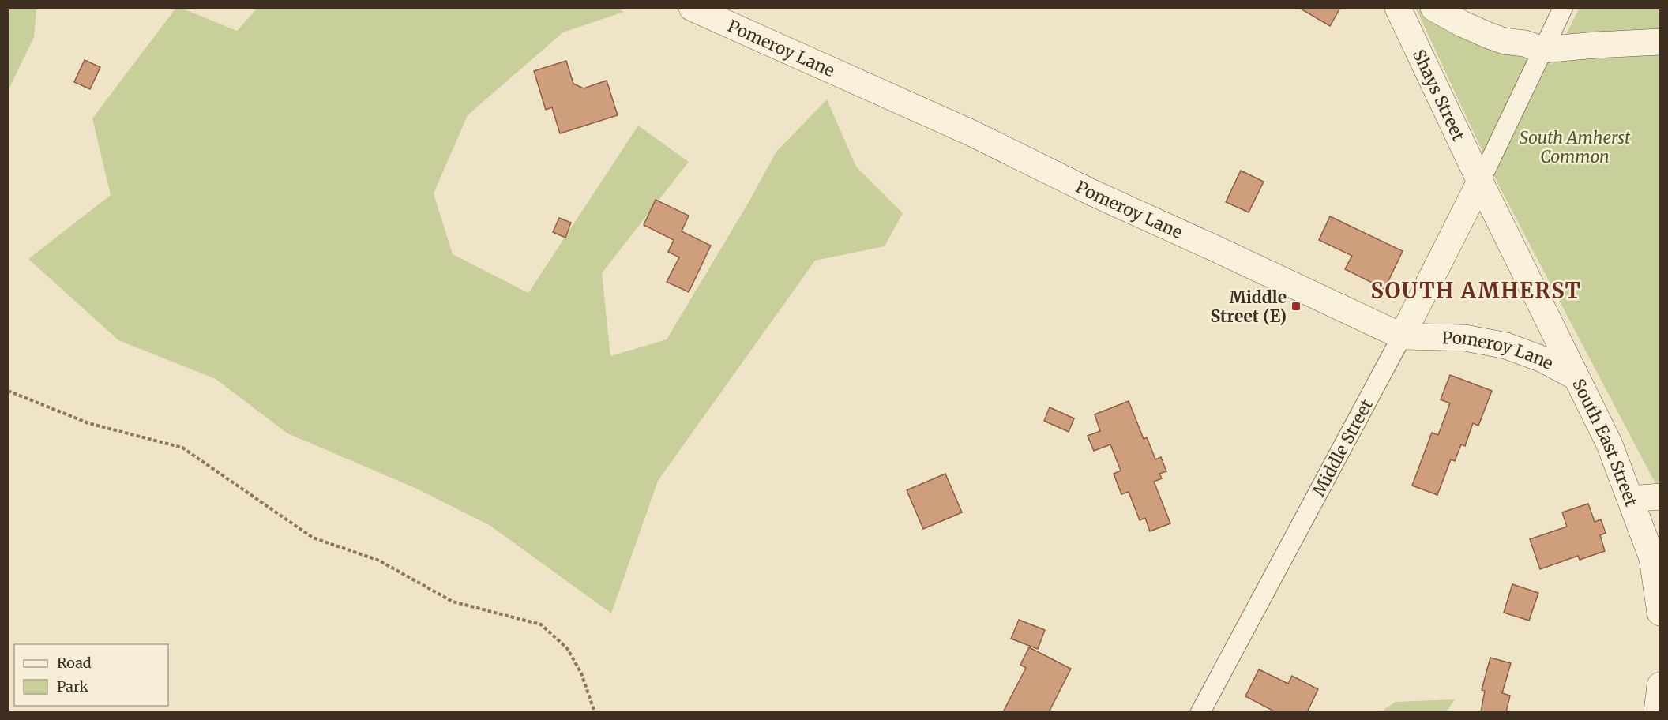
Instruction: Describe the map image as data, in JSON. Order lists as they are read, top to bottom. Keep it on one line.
{"streets":{"main road":["Pomeroy Lane","Shays Street","South East Street","Middle Street"]},"crossings":[["Pomeroy Lane","South East Street"],["Pomeroy Lane","Middle Street"],["Shays Street","South East Street"],["Shays Street","Middle Street"],["South East Street","Middle Street"]],"districts":["SOUTH AMHERST"],"parks":["South Amherst Common"],"places":{"transit":["Middle Street (E)"]},"legend":["Road","Park"]}
